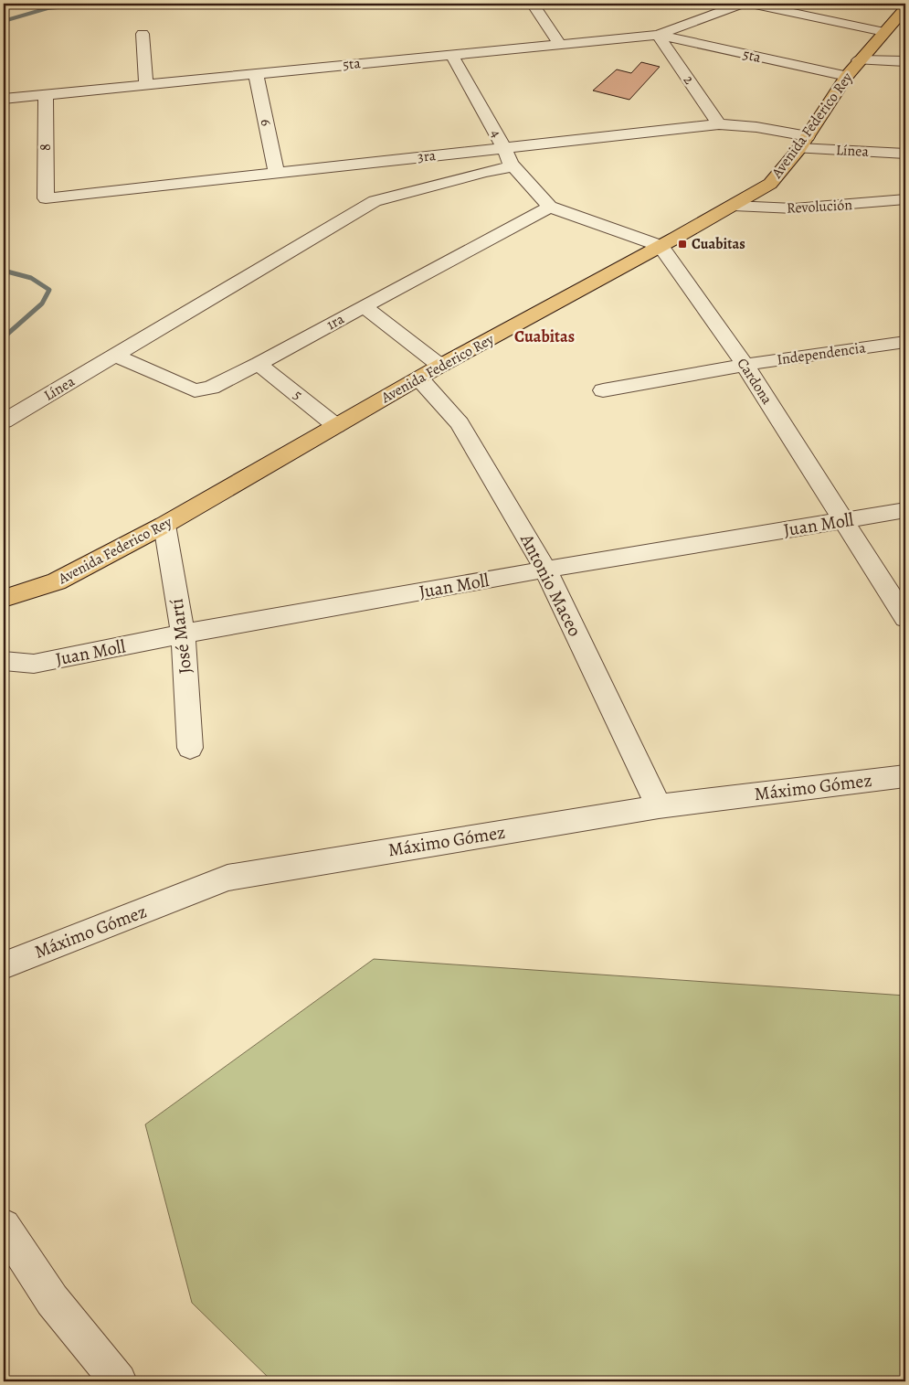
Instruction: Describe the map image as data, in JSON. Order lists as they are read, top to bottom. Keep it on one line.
{"streets":{"main road":["Avenida Federico Rey"],"street":["5ta","2","6","4","8","Línea","3ra","Revolución","1ra","Independencia","Cardona","5","Juan Moll","Antonio Maceo","José Martí","Máximo Gómez"]},"crossings":[["5ta","2"],["5ta","6"],["5ta","Avenida Federico Rey"],["5ta","4"],["5ta","8"],["2","3ra"],["6","3ra"],["Avenida Federico Rey","Línea"],["Avenida Federico Rey","3ra"],["Avenida Federico Rey","Revolución"],["Avenida Federico Rey","Cardona"],["Avenida Federico Rey","5"],["Avenida Federico Rey","Antonio Maceo"],["Avenida Federico Rey","José Martí"],["4","Línea"],["4","3ra"],["4","1ra"],["8","3ra"],["Línea","3ra"],["Línea","1ra"],["1ra","5"],["Independencia","Cardona"],["Cardona","Juan Moll"],["Juan Moll","Antonio Maceo"],["Juan Moll","José Martí"],["Antonio Maceo","Máximo Gómez"]],"districts":["Cuabitas"],"places":{"transit":["Cuabitas"]}}
